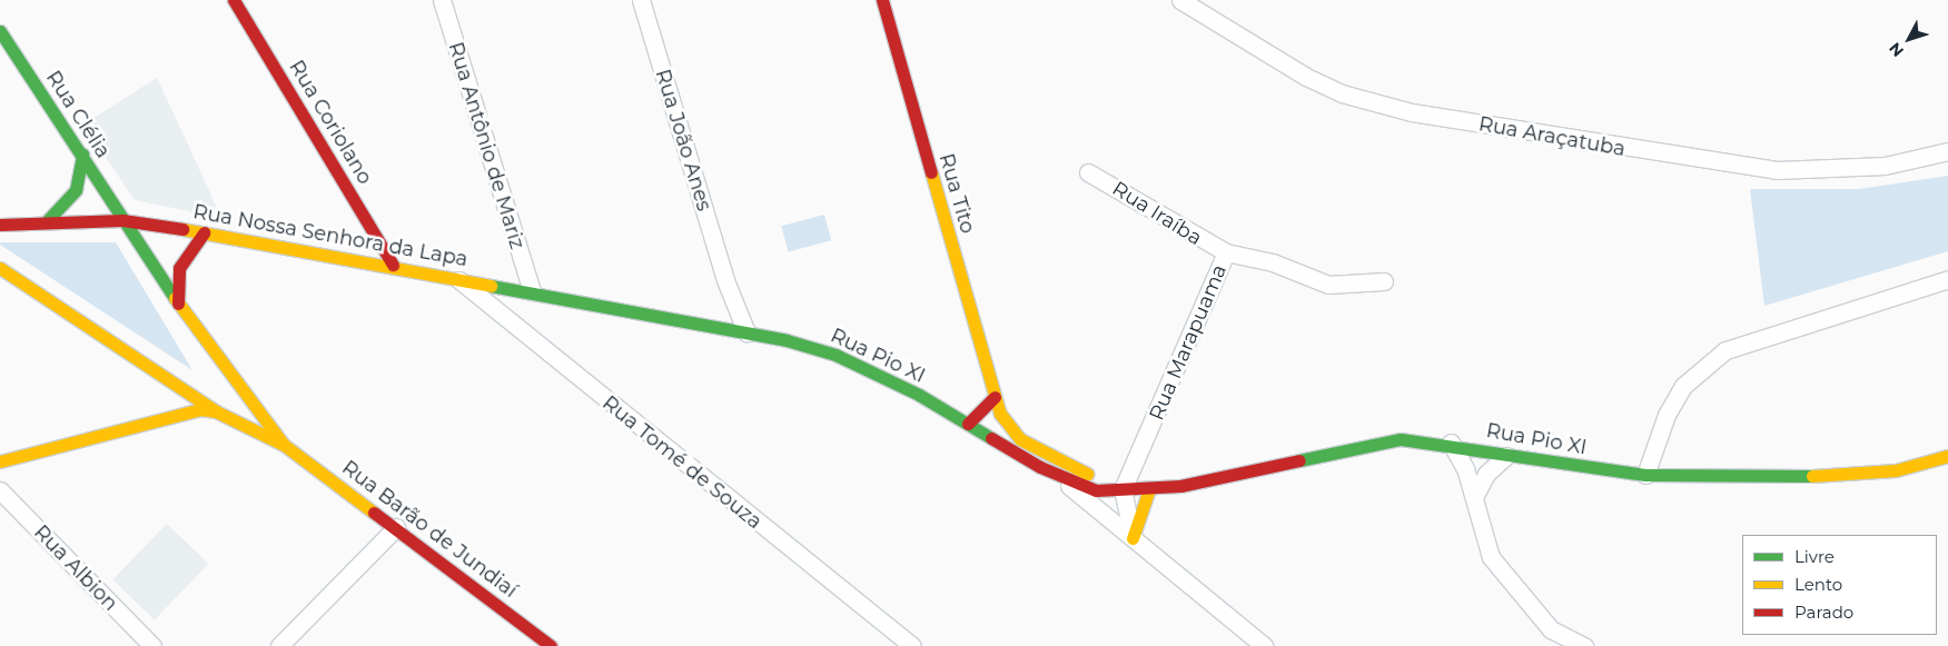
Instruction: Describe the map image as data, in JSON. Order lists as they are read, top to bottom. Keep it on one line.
{"streets":{"main road":["Rua Clélia","Rua Coriolano","Rua Tito","Rua Nossa Senhora da Lapa","Rua Pio XI","Rua Barão de Jundiaí"],"street":["Rua Araçatuba","Rua João Anes","Rua Antônio de Mariz","Rua Iraíba","Rua Marapuama","Rua Tomé de Souza","Rua Albion"]},"crossings":[["Rua Clélia","Rua Nossa Senhora da Lapa"],["Rua Clélia","Rua Barão de Jundiaí"],["Rua Coriolano","Rua Nossa Senhora da Lapa"],["Rua João Anes","Rua Pio XI"],["Rua Antônio de Mariz","Rua Nossa Senhora da Lapa"],["Rua Antônio de Mariz","Rua Pio XI"],["Rua Tito","Rua Pio XI"],["Rua Iraíba","Rua Marapuama"],["Rua Nossa Senhora da Lapa","Rua Pio XI"],["Rua Nossa Senhora da Lapa","Rua Tomé de Souza"],["Rua Marapuama","Rua Pio XI"]],"legend":["Livre","Lento","Parado"],"north":"bottom left"}
